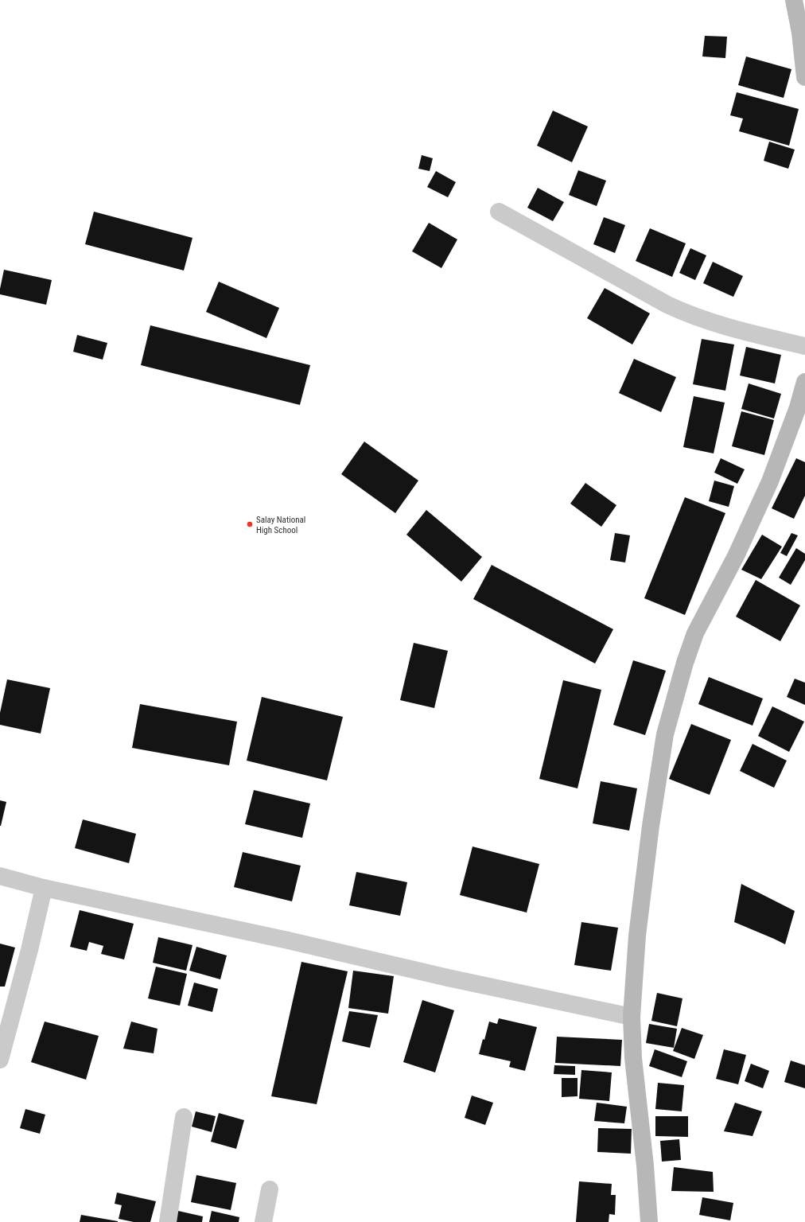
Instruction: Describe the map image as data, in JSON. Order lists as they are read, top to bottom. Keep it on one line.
{"places":["Salay National High School"]}
